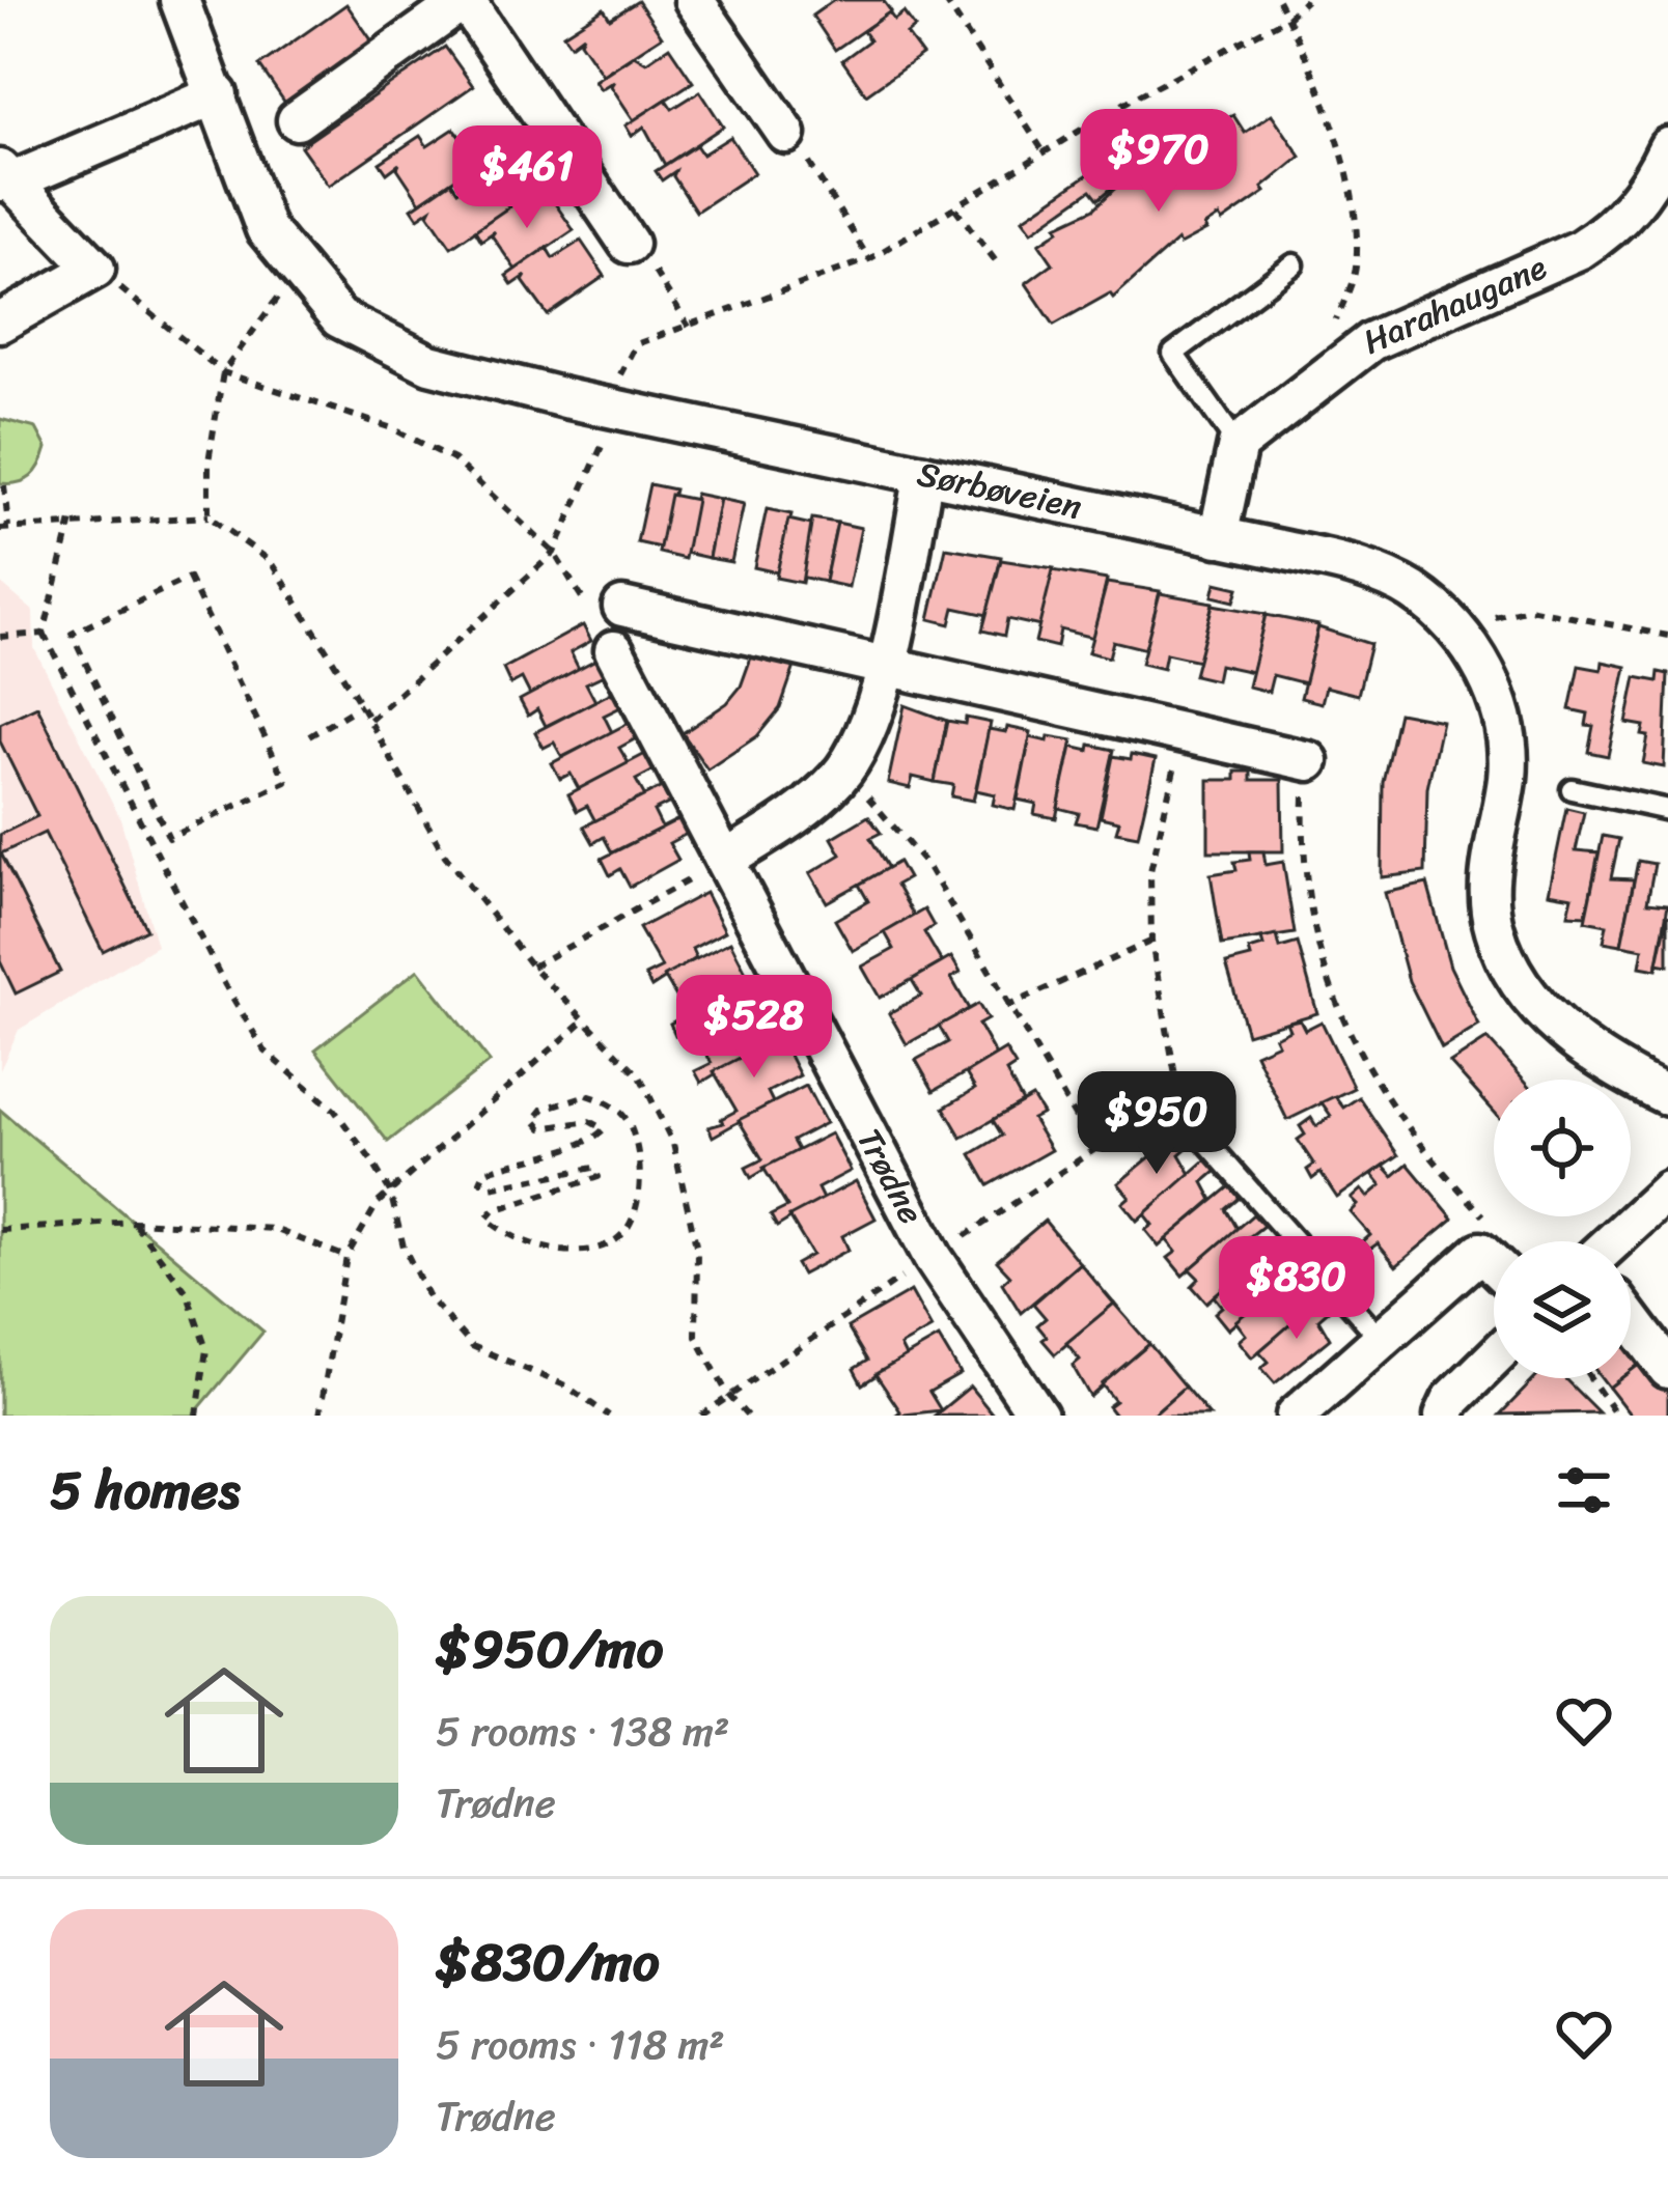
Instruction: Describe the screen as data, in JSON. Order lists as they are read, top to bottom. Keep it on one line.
{"streets":{"street":["Harahaugane","Sørbøveien","Trødne"]},"page":{"price":["$970","$461","$528","$950","$830"],"heading":"5 homes","list":[{"name":"$950/mo","note":"5 rooms · 138 m² · Trødne"},{"name":"$830/mo","note":"5 rooms · 118 m² · Trødne"}]}}
